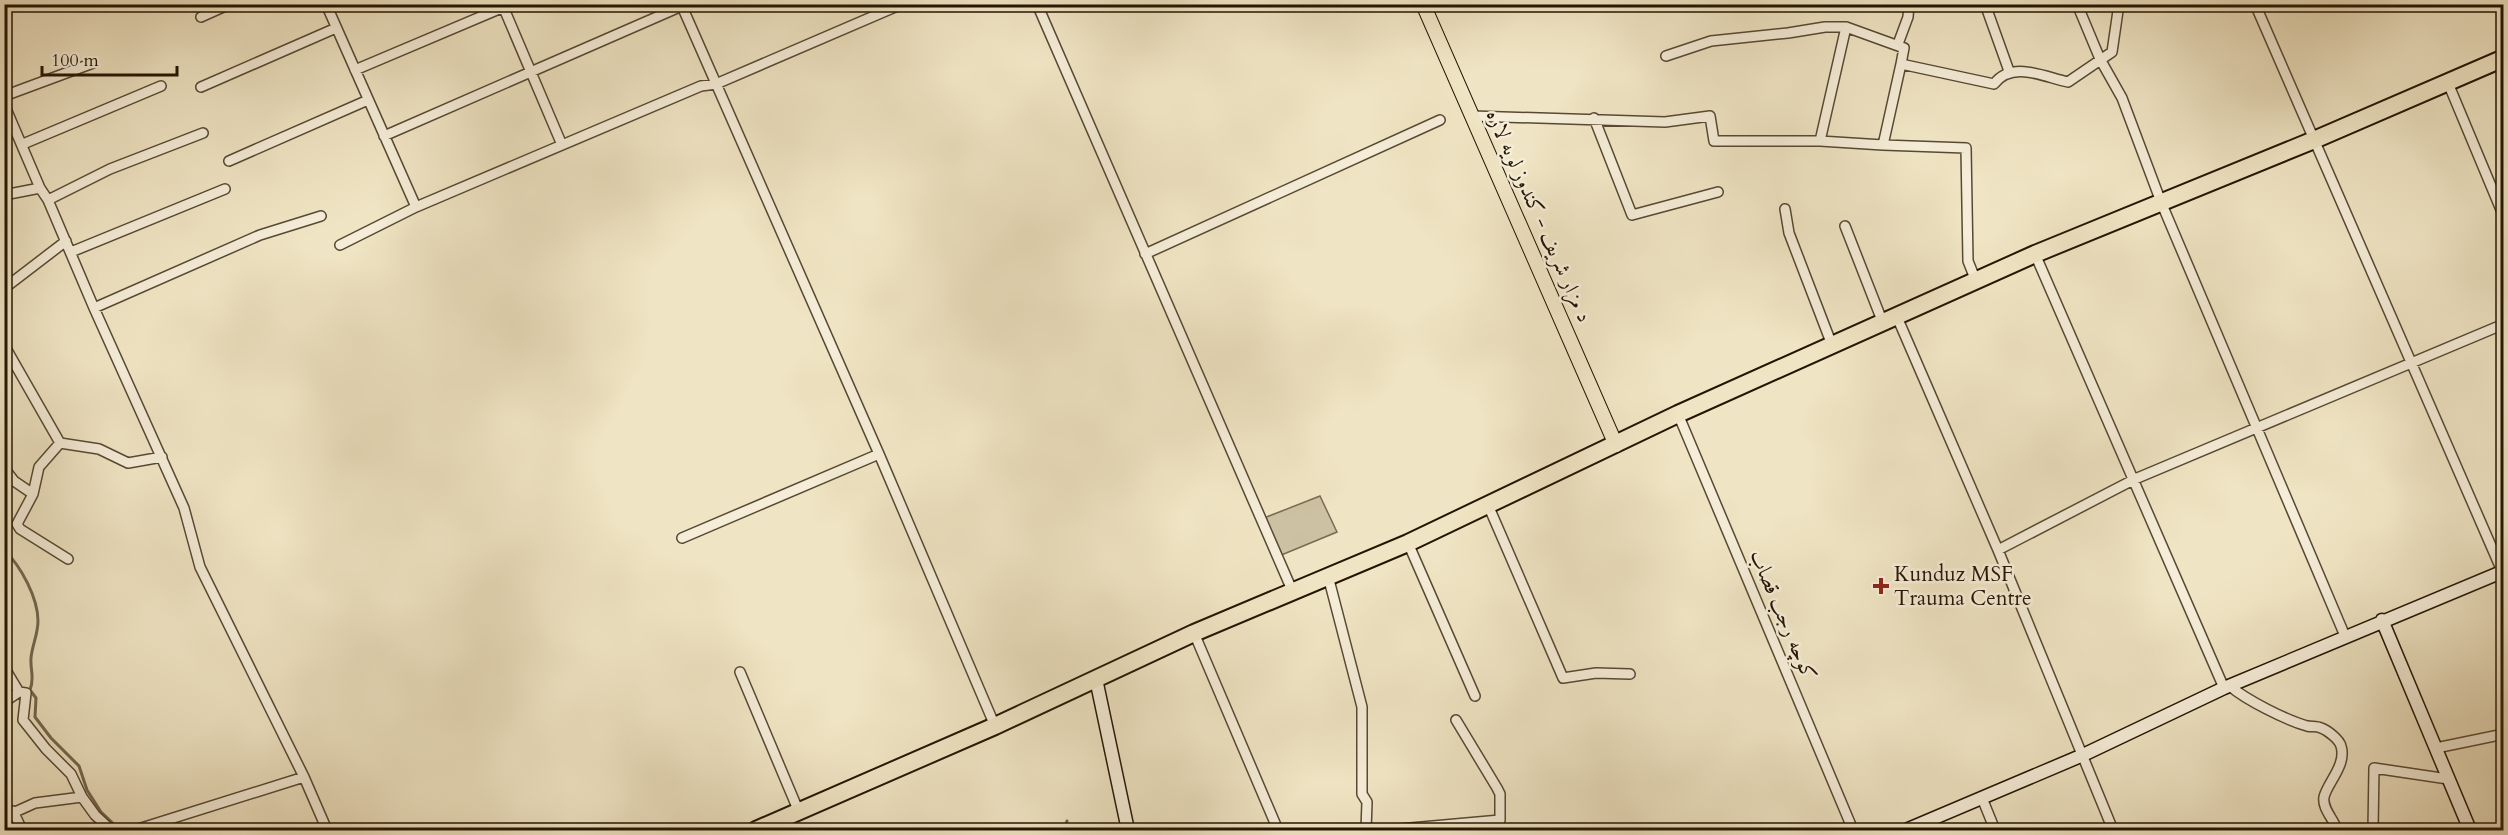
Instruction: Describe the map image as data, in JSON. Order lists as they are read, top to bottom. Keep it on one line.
{"streets":{"main road":["د مزار شریف - کندوز لویه لاره"],"street":["کوچه رجب قصاب"]},"places":{"health":["Kunduz MSF Trauma Centre"]},"scale_bar":"100 m"}
